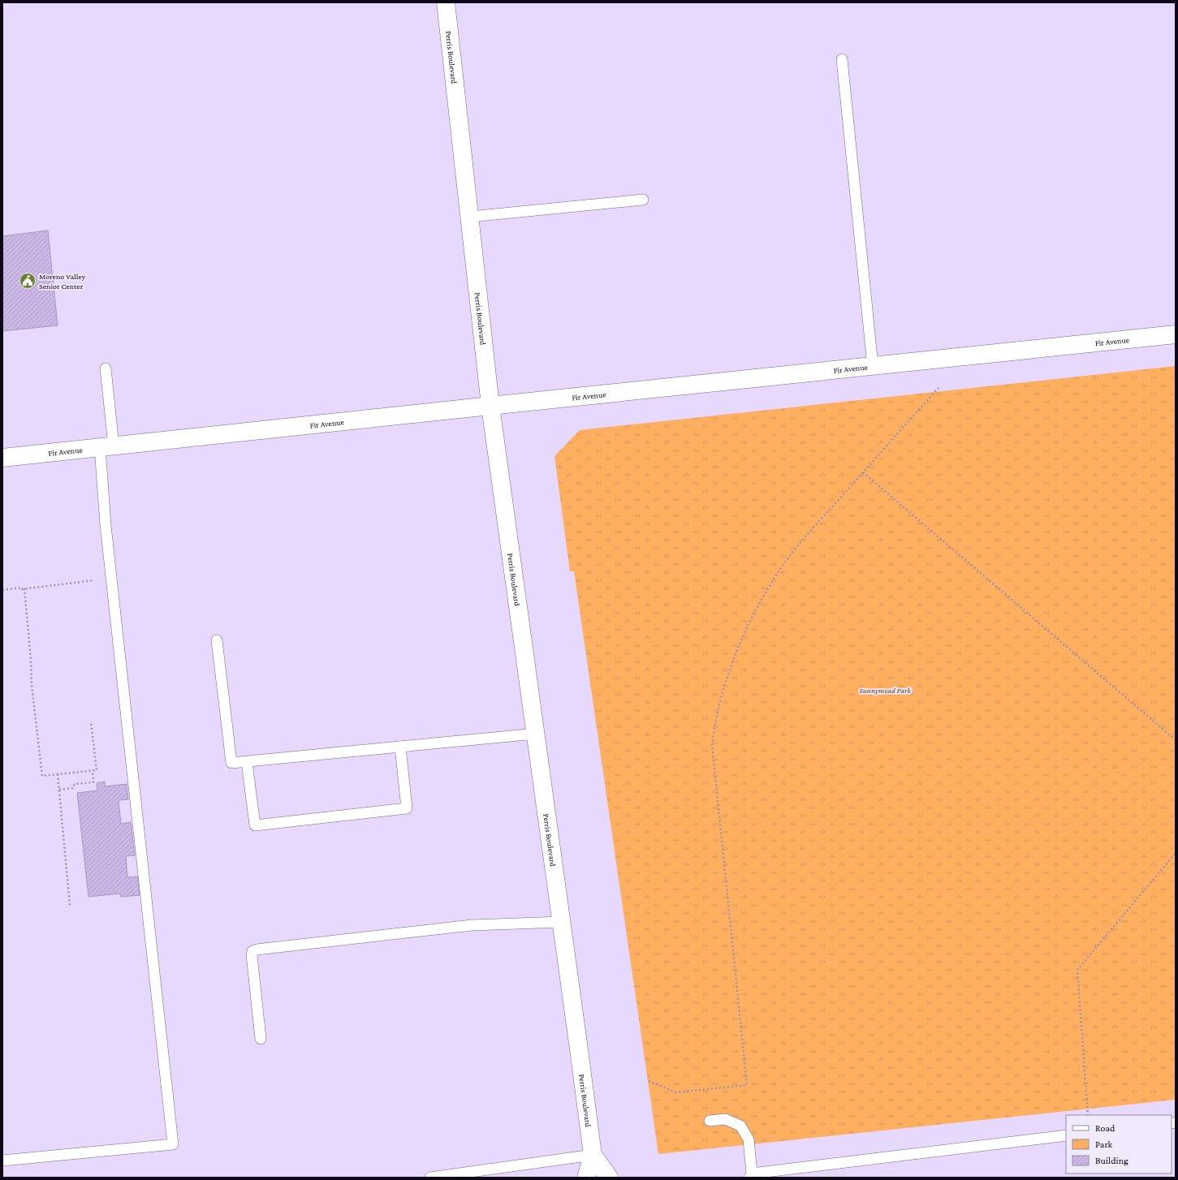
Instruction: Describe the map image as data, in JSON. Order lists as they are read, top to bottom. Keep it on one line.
{"streets":{"main road":["Perris Boulevard","Fir Avenue"]},"crossings":[["Perris Boulevard","Fir Avenue"]],"parks":["Sunnymead Park"],"places":{"public building":["Moreno Valley Senior Center"]},"legend":["Road","Park","Building"]}
